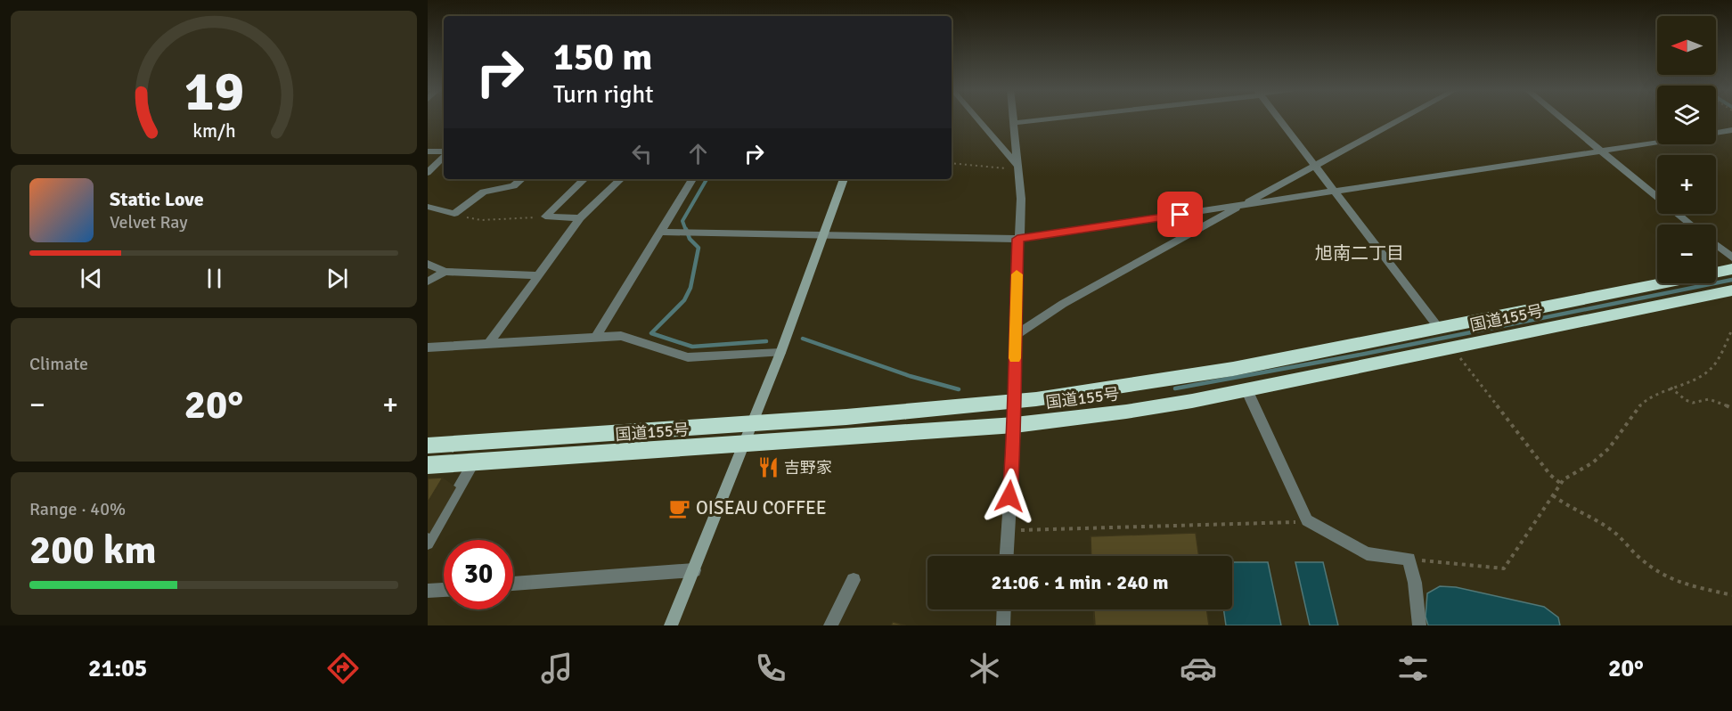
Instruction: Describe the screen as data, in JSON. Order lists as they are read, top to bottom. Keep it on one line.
{"streets":{"highway":["国道155号"]},"districts":["旭南二丁目"],"places":{"restaurant":["吉野家"],"cafe":["OISEAU COFFEE"]},"north":"left","page":{"map_buttons":["+","−"],"turn":["150 m","Turn right"],"song":["Static Love","Velvet Ray"],"tile":["Climate",["Range · 40%","200 km"]],"heat":["−","20°","+"],"limit":"30","trip":"21:06 · 1 min · 240 m","tabs":["21:05","20°"],"gauge":["19","km/h"]}}
